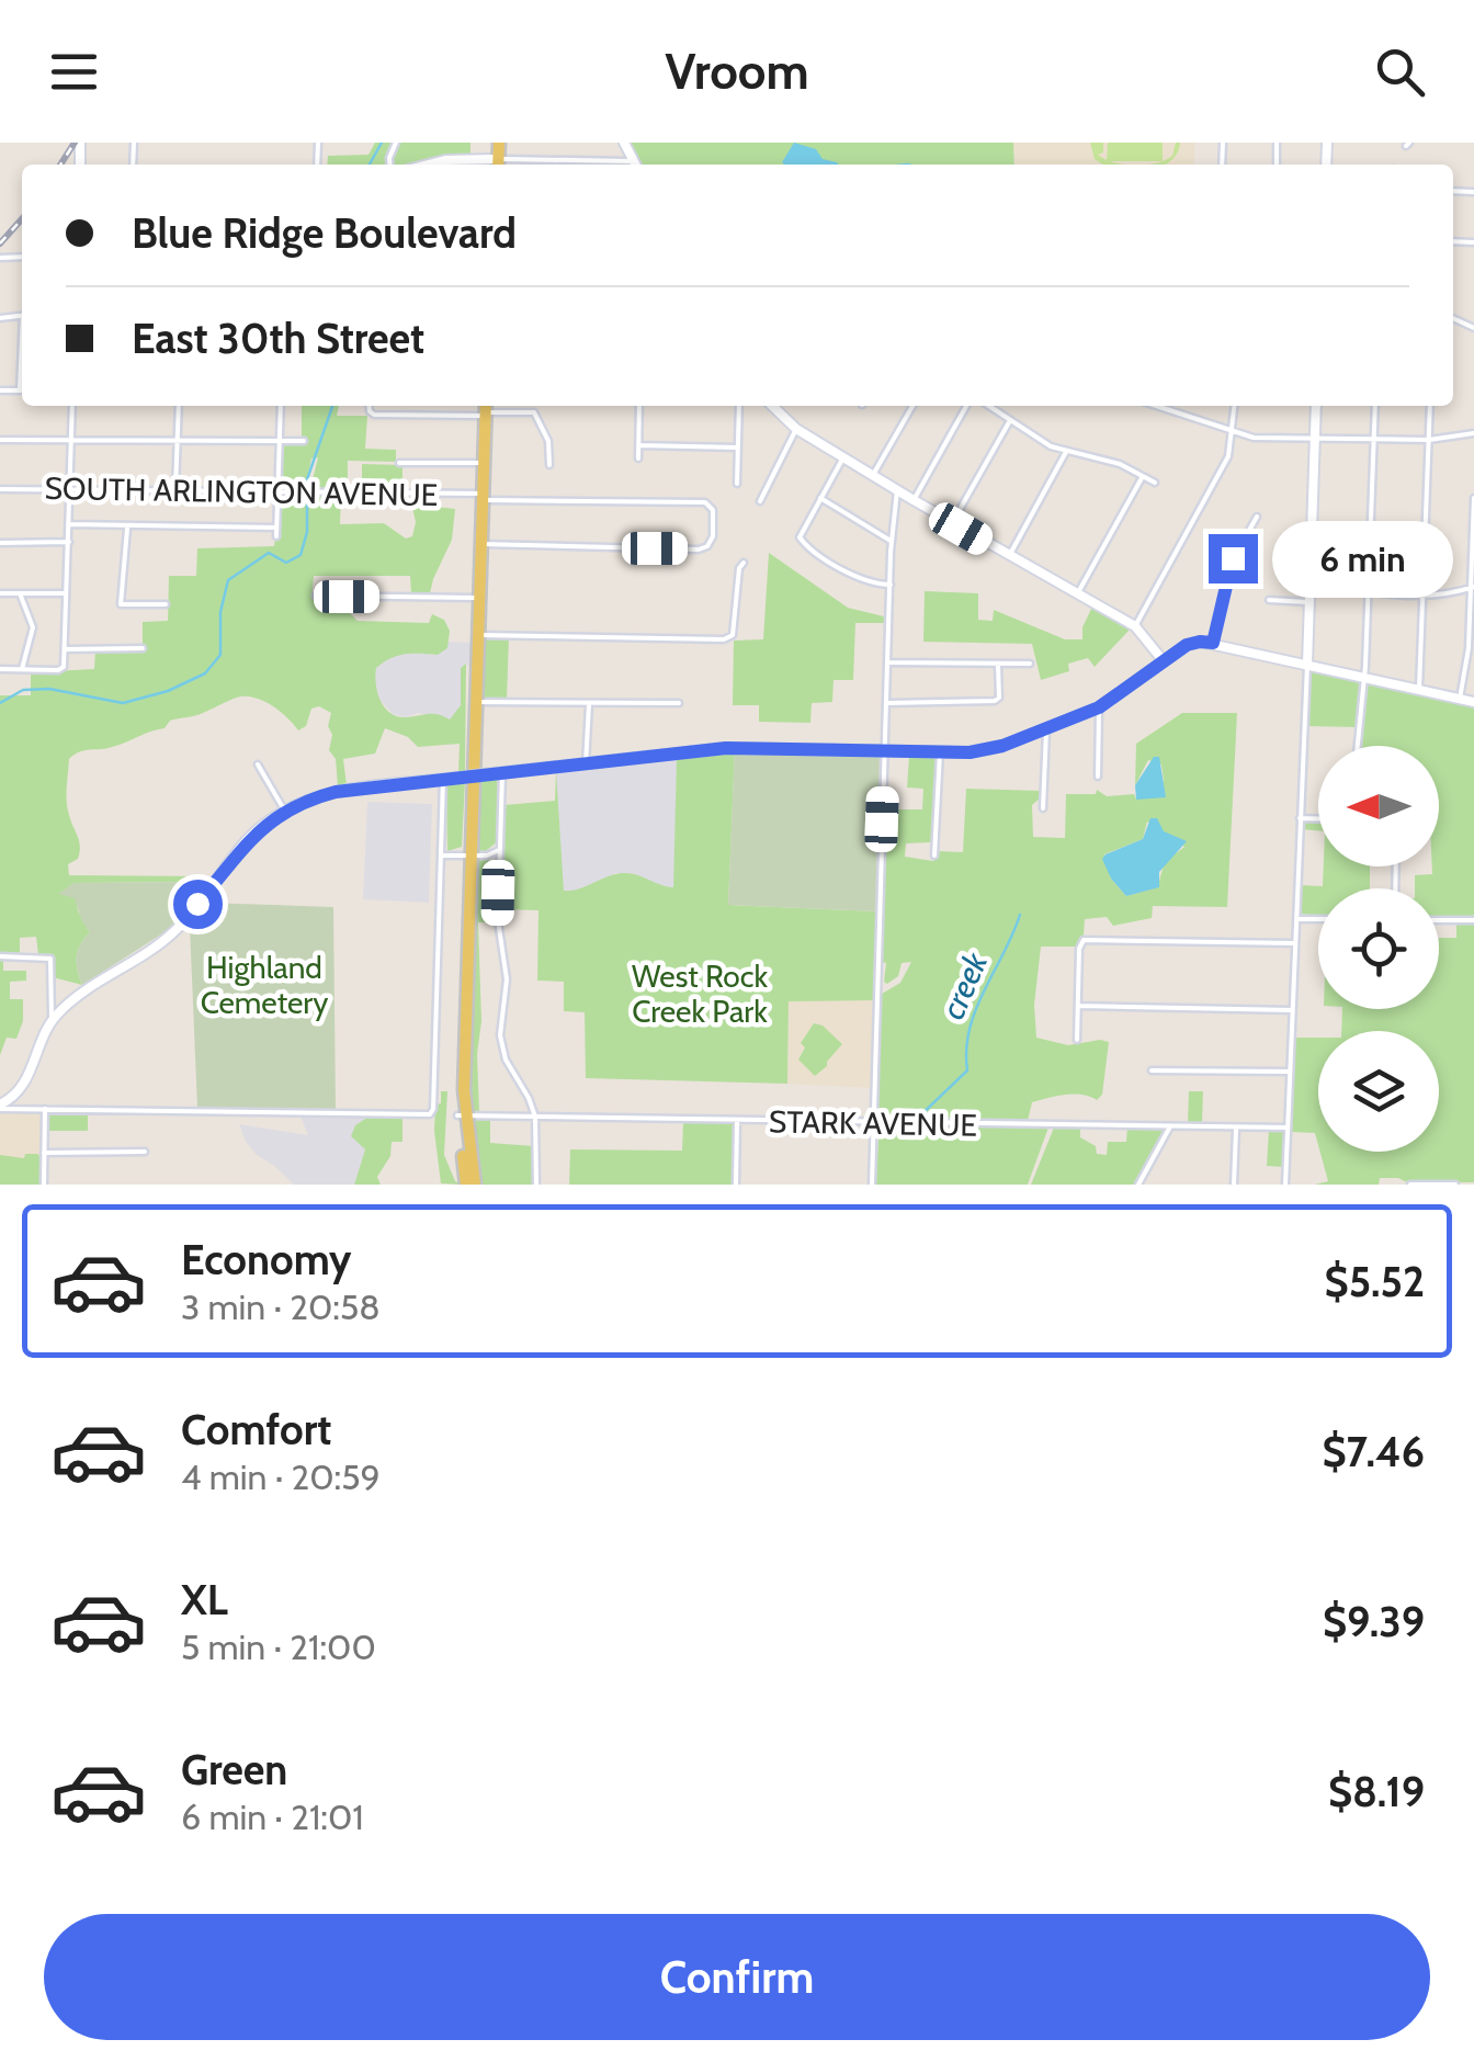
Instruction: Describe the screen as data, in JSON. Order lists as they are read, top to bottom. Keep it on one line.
{"streets":{"street":["SOUTH ARLINGTON AVENUE","STARK AVENUE"]},"water":["creek"],"parks":["Highland Cemetery","West Rock Creek Park"],"north":"left","page":{"header":"Vroom","banner":["Blue Ridge Boulevard","East 30th Street"],"bubble":"6 min","list":[{"name":"Economy","note":"3 min · 20:58","value":"$5.52"},{"name":"Comfort","note":"4 min · 20:59","value":"$7.46"},{"name":"XL","note":"5 min · 21:00","value":"$9.39"},{"name":"Green","note":"6 min · 21:01","value":"$8.19"}],"buttons":"Confirm"}}
